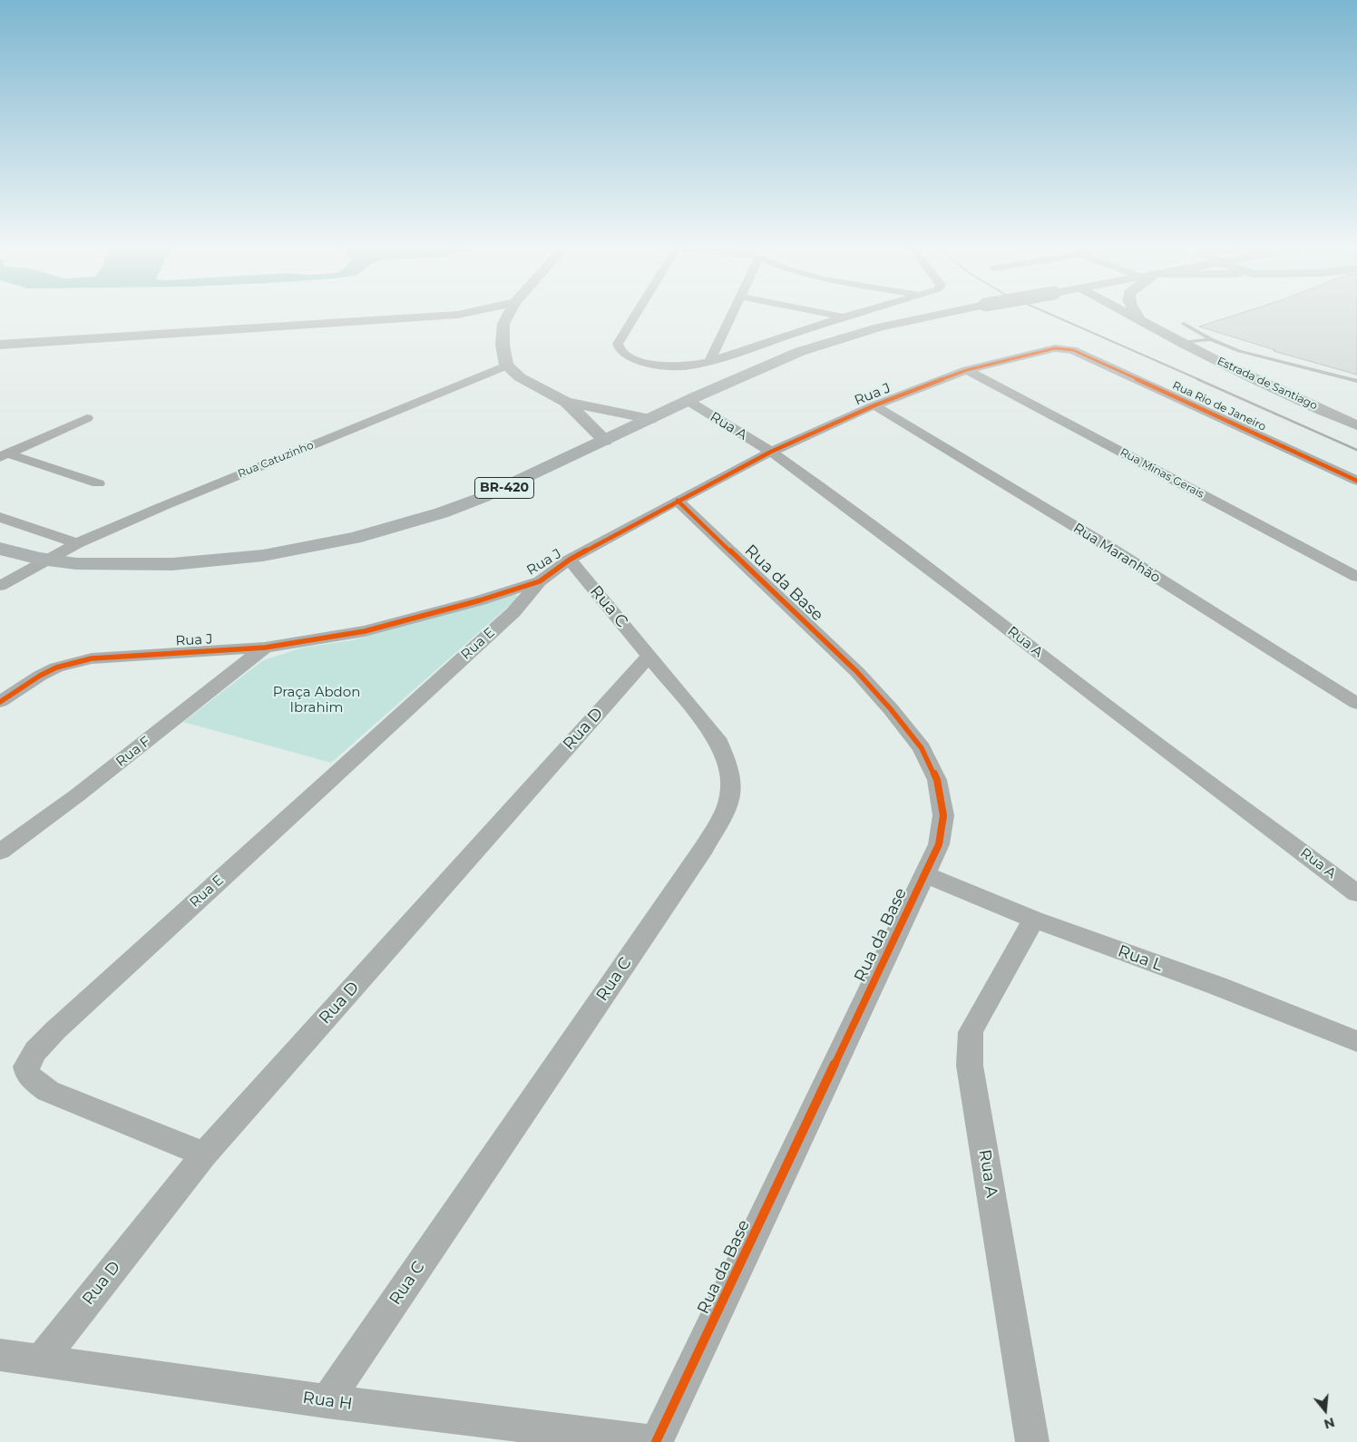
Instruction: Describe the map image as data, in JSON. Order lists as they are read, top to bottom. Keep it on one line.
{"streets":{"main road":["BR-420"],"street":["Estrada de Santiago","Rua J","Rua Rio de Janeiro","Rua A","Rua Catuzinho","Rua Minas Gerais","Rua Maranhão","Rua da Base","Rua C","Rua E","Rua D","Rua F","Rua L","Rua H"]},"crossings":[["Rua J","Rua Rio de Janeiro"],["Rua J","Rua A"],["Rua J","Rua Minas Gerais"],["Rua J","Rua Maranhão"],["Rua J","Rua da Base"],["Rua J","Rua C"],["Rua J","Rua E"],["Rua J","Rua F"],["Rua A","BR-420"],["Rua A","Rua L"],["Rua Catuzinho","BR-420"],["Rua da Base","Rua L"],["Rua da Base","Rua H"],["Rua C","Rua D"],["Rua C","Rua H"],["Rua E","Rua D"],["Rua D","Rua H"]],"parks":["Praça Abdon Ibrahim"],"north":"bottom"}
